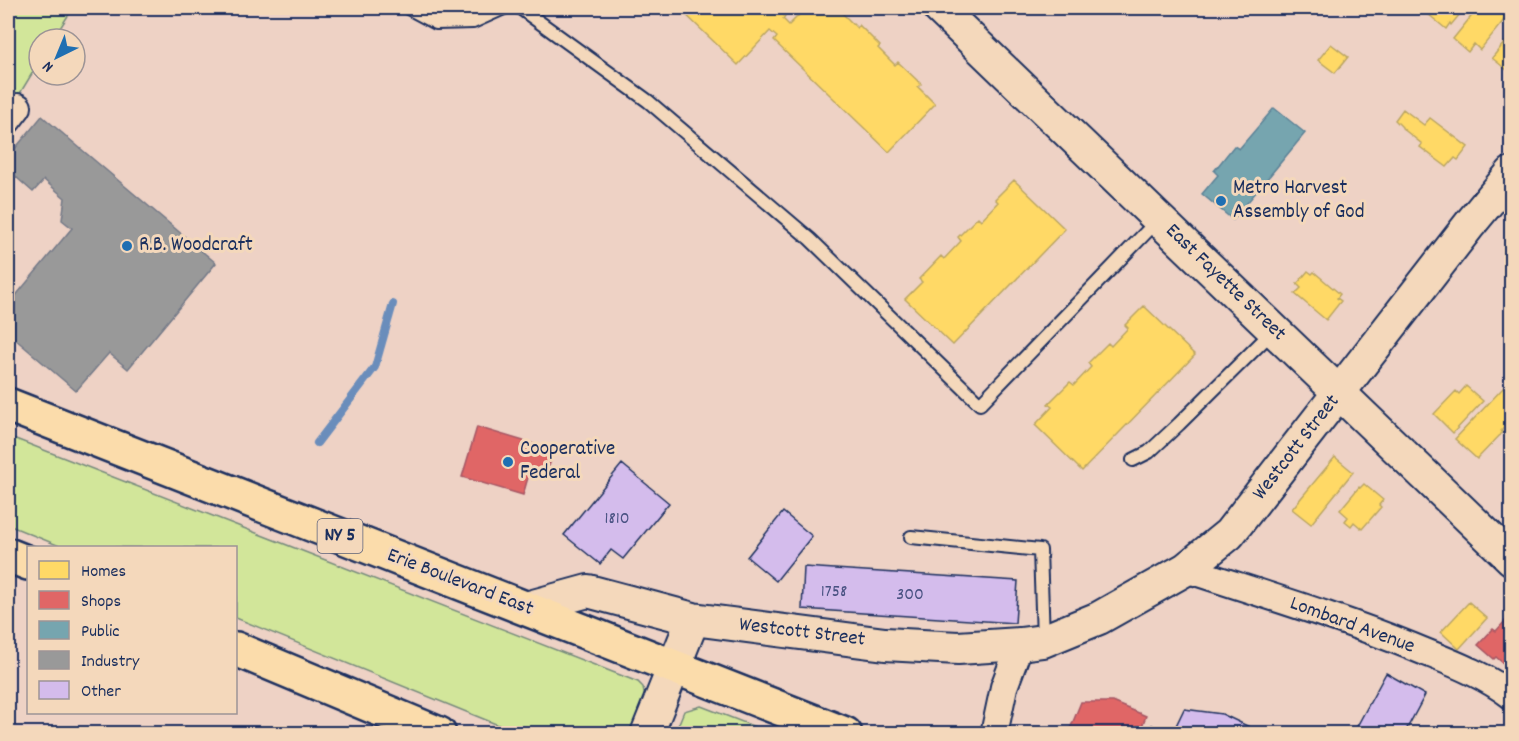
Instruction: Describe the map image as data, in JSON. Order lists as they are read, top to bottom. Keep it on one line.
{"streets":{"main road":["NY 5","Erie Boulevard East"],"street":["East Fayette Street","Westcott Street","Lombard Avenue"]},"crossings":[["East Fayette Street","Westcott Street"],["Westcott Street","Erie Boulevard East"],["Westcott Street","Lombard Avenue"]],"places":["Metro Harvest Assembly of God","R.B. Woodcraft","Cooperative Federal"],"house_numbers":["1810","1758","300"],"legend":["Homes","Shops","Public","Industry","Other"],"north":"bottom left"}
